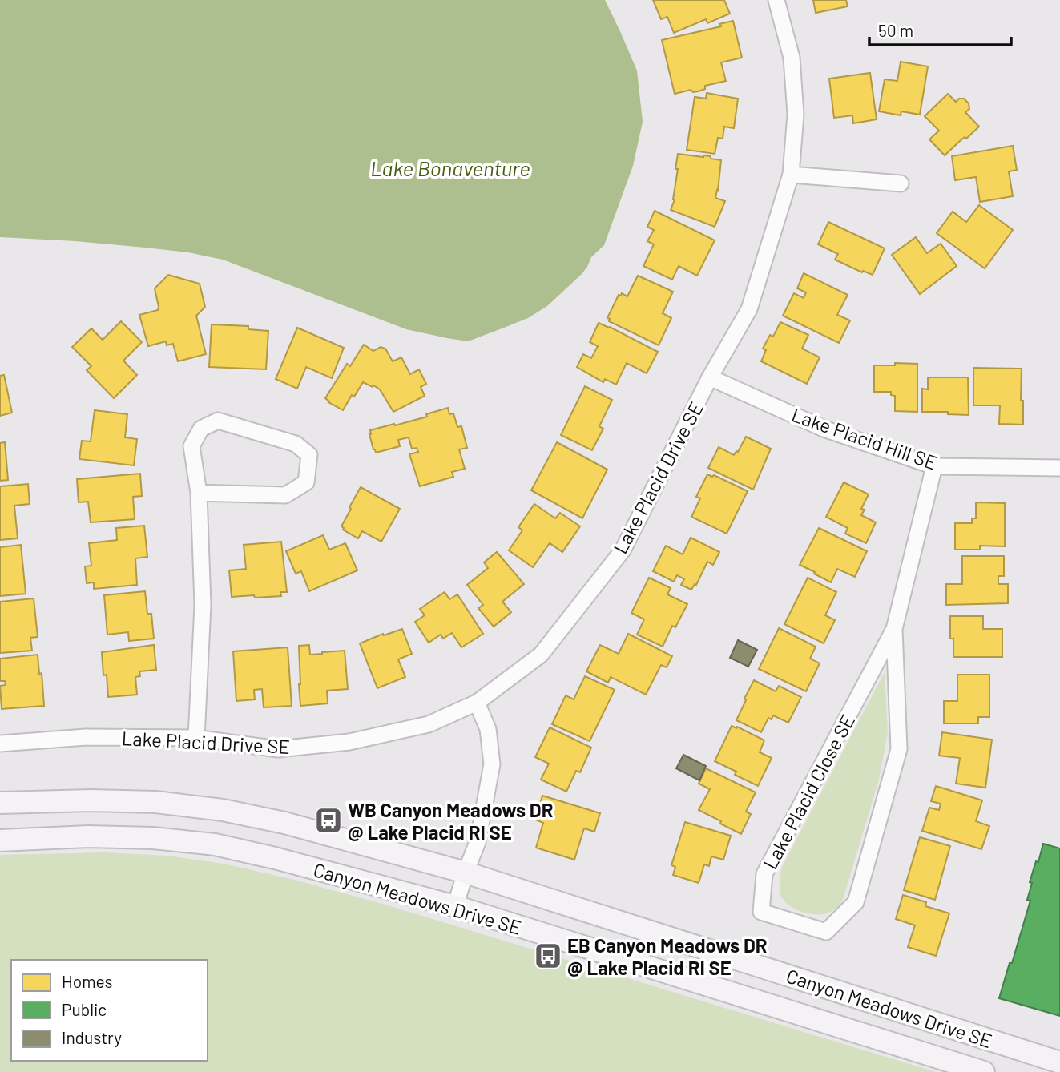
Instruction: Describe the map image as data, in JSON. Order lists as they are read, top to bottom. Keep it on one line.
{"streets":{"main road":["Canyon Meadows Drive SE"],"street":["Lake Placid Hill SE","Lake Placid Drive SE","Lake Placid Close SE"]},"crossings":[["Lake Placid Hill SE","Lake Placid Drive SE"],["Lake Placid Hill SE","Lake Placid Close SE"]],"water":["Lake Bonaventure"],"places":{"bus stop":["WB Canyon Meadows DR @ Lake Placid RI SE","EB Canyon Meadows DR @ Lake Placid RI SE"]},"legend":["Homes","Public","Industry"],"scale_bar":"50 m"}
